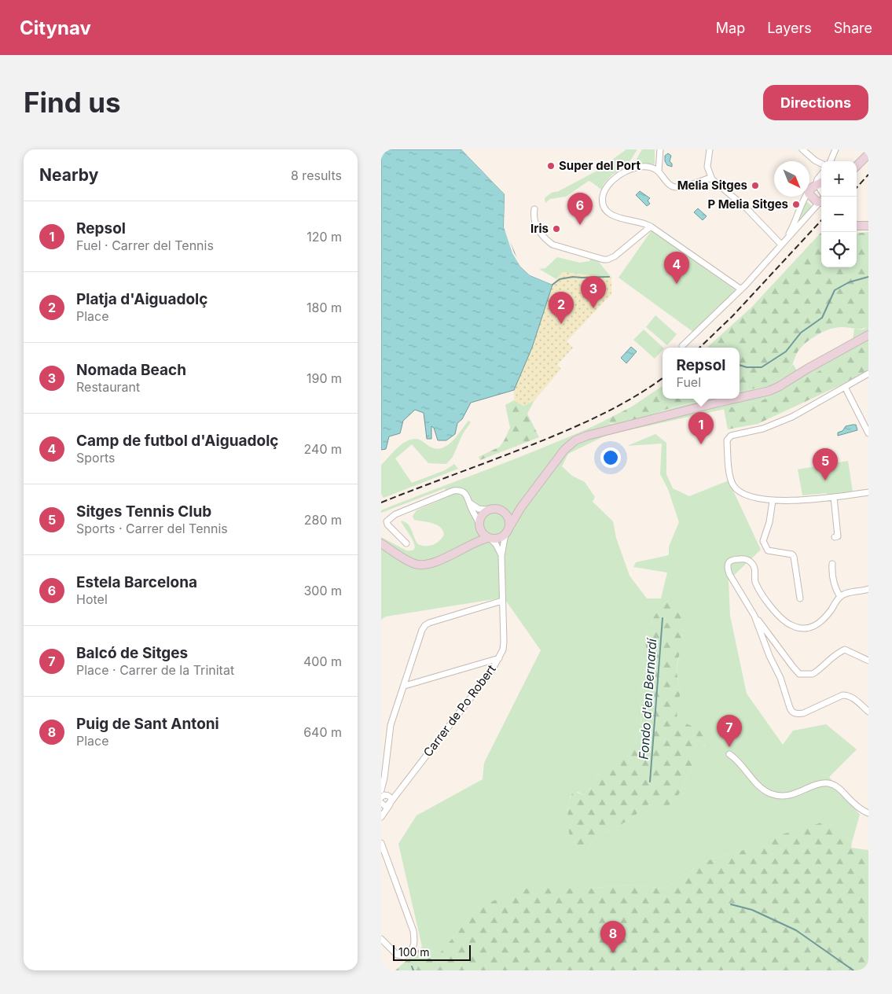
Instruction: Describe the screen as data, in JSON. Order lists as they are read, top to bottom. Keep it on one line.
{"streets":{"street":["Carrer de Po Robert"]},"water":["Fondo d'en Bernardí"],"places":["Super del Port","Melia Sitges","P Melia Sitges","Iris"],"scale_bar":"100 m","north":"bottom right","page":{"header":"Citynav","nav":["Map","Layers","Share"],"buttons":"Directions","title":"Find us","heading":["Nearby","8 results"],"map_buttons":["+","−"],"pins":["6","4","3","2","1","5","7","8"],"list":[{"mark":"1","name":"Repsol","note":"Fuel · Carrer del Tennis","value":"120 m"},{"mark":"2","name":"Platja d'Aiguadolç","note":"Place","value":"180 m"},{"mark":"3","name":"Nomada Beach","note":"Restaurant","value":"190 m"},{"mark":"4","name":"Camp de futbol d'Aiguadolç","note":"Sports","value":"240 m"},{"mark":"5","name":"Sitges Tennis Club","note":"Sports · Carrer del Tennis","value":"280 m"},{"mark":"6","name":"Estela Barcelona","note":"Hotel","value":"300 m"},{"mark":"7","name":"Balcó de Sitges","note":"Place · Carrer de la Trinitat","value":"400 m"},{"mark":"8","name":"Puig de Sant Antoni","note":"Place","value":"640 m"}],"popup":["Repsol","Fuel"],"scale":"100 m"}}
